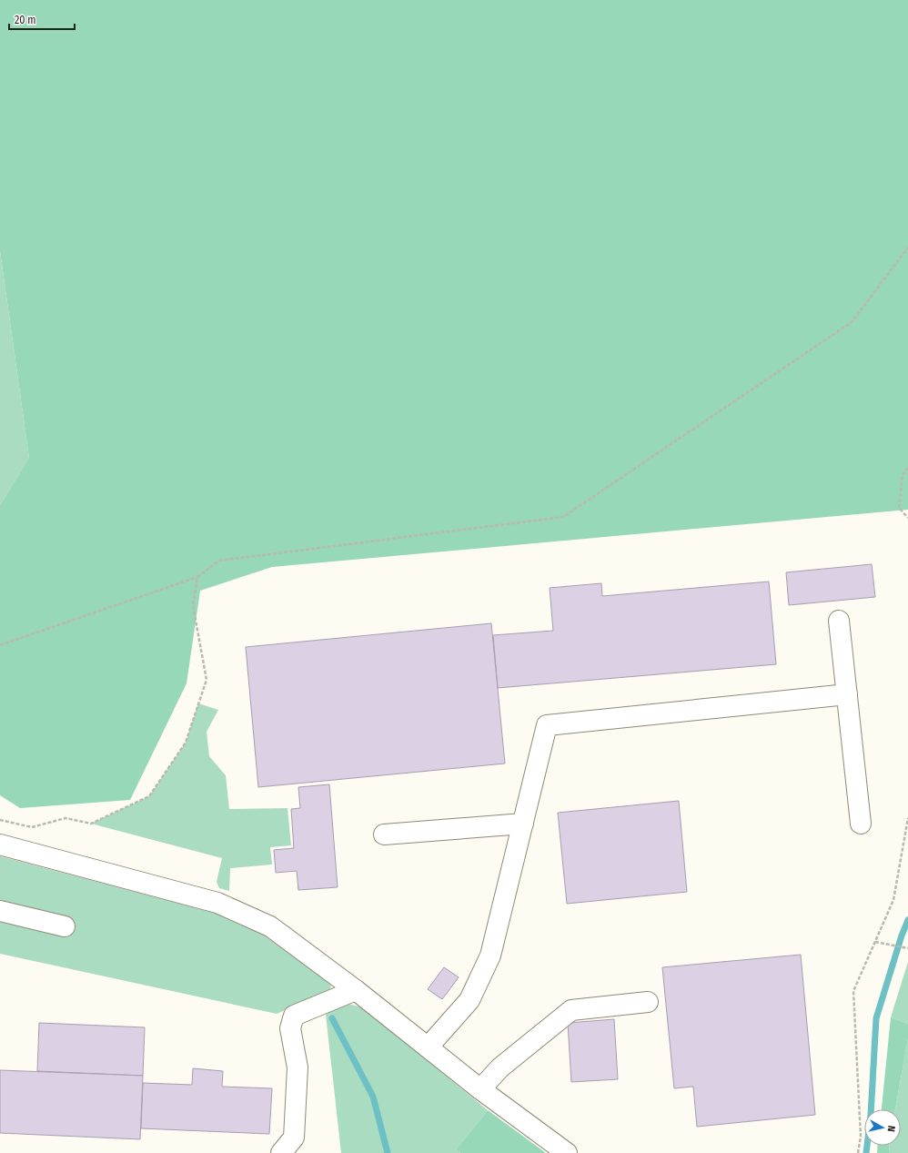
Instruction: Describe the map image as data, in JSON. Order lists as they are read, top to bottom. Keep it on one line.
{"scale_bar":"20 m","north":"right"}
